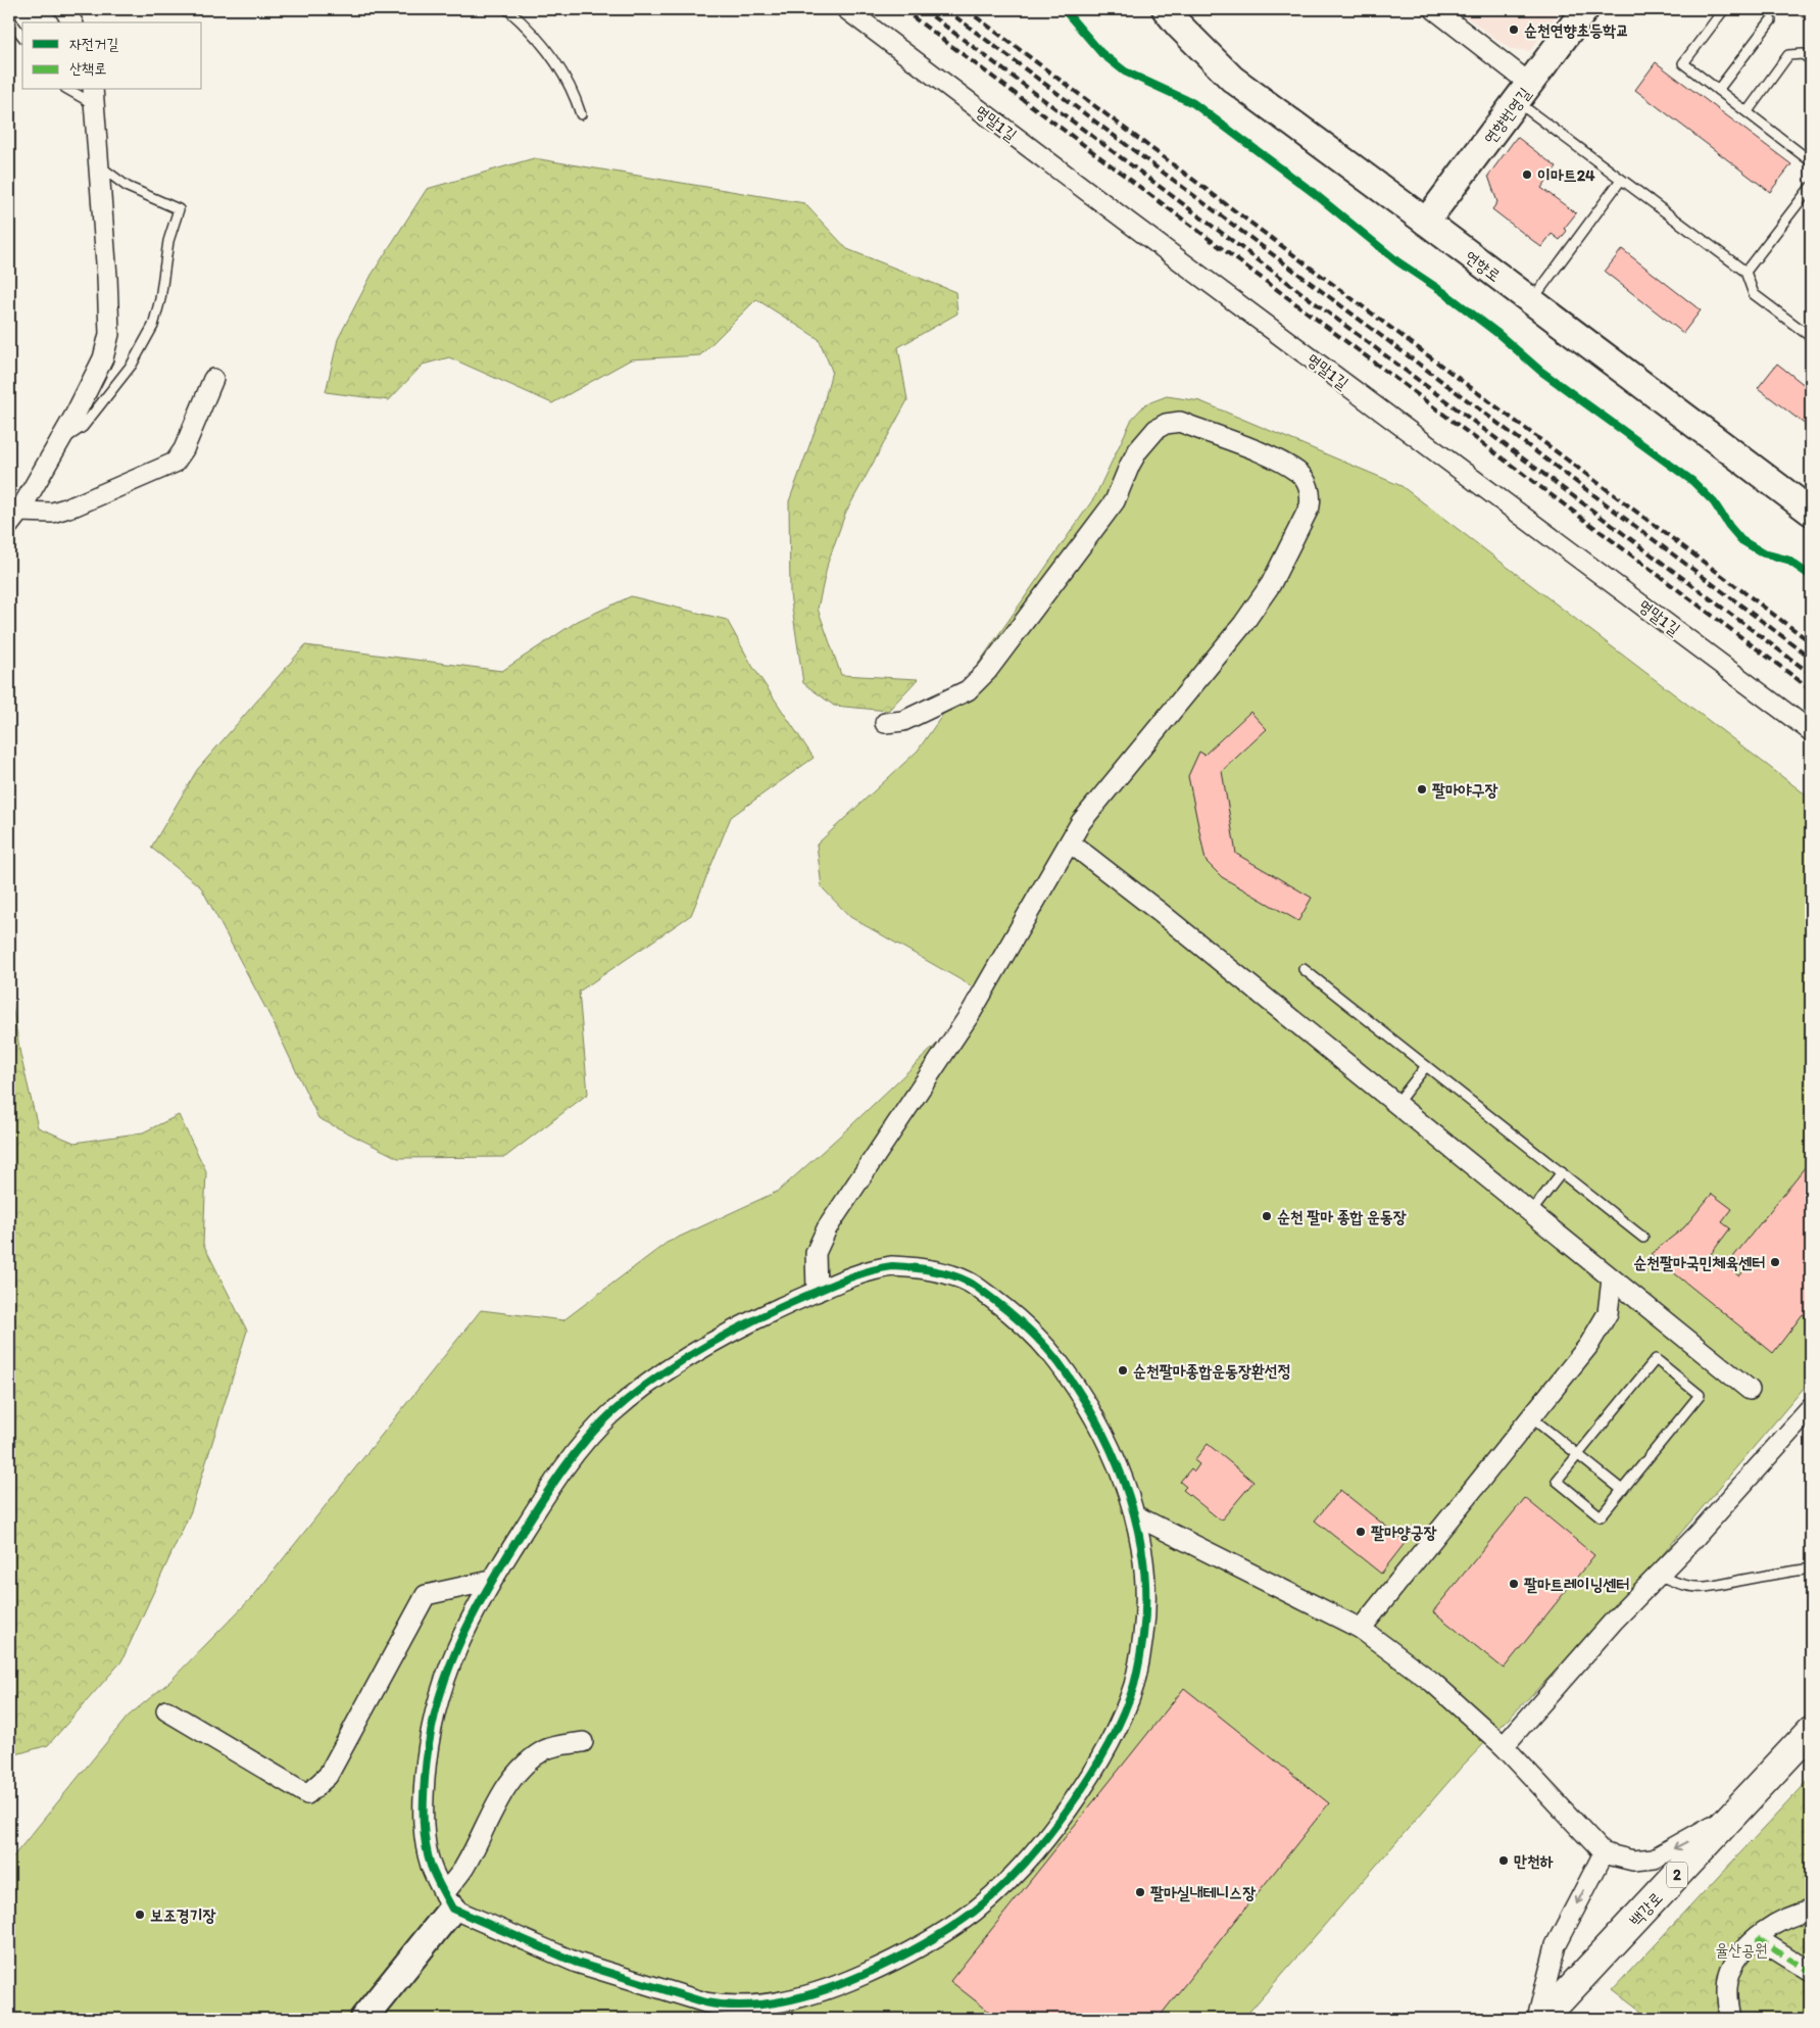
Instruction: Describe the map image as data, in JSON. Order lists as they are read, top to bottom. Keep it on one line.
{"streets":{"main road":["연향번영길","연향로","2","백강로"],"street":["명말1길"]},"crossings":[["연향번영길","연향로"]],"parks":["율산공원"],"places":["순천연향초등학교","이마트24","팔마야구장","순천 팔마 종합 운동장","순천팔마국민체육센터","순천팔마종합운동장환선정","팔마양궁장","팔마트레이닝센터","만천하","팔마실내테니스장","보조경기장"],"legend":["자전거길","산책로"]}
